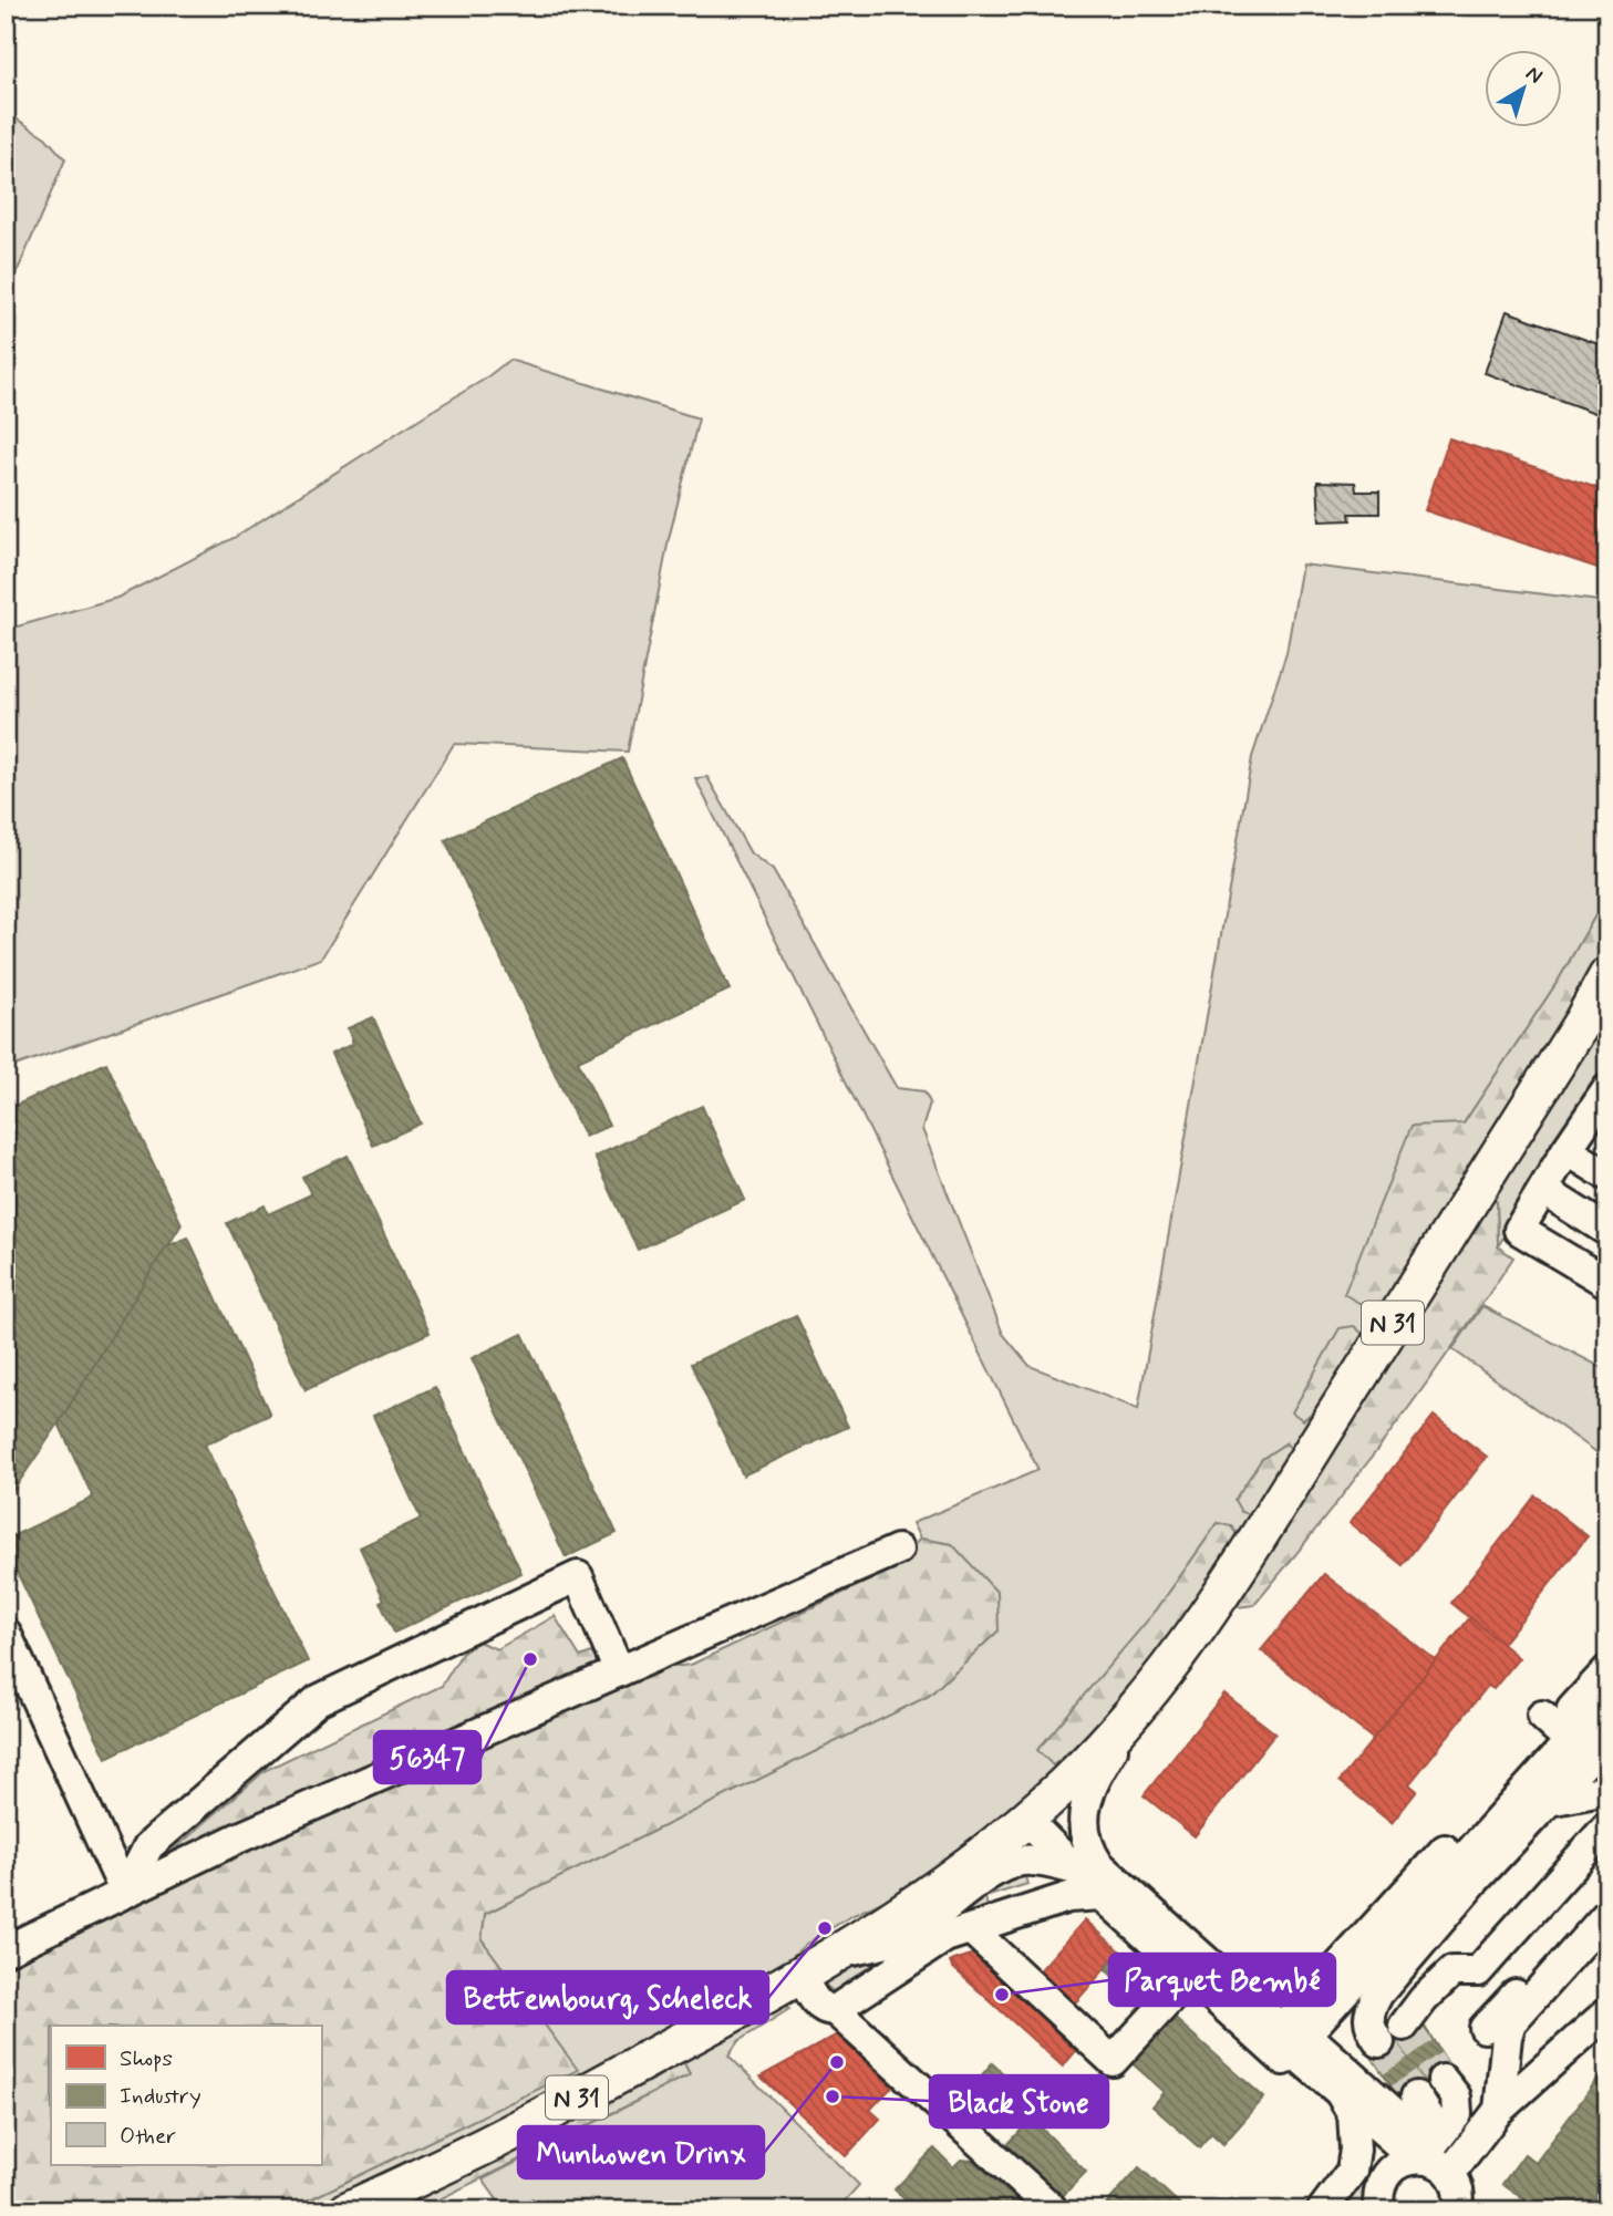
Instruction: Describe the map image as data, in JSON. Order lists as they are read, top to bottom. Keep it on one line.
{"streets":{"main road":["N 31"]},"places":["56347","Bettembourg, Scheleck","Parquet Bembé","Munhowen Drinx","Black Stone"],"legend":["Shops","Industry","Other"],"north":"top right"}
